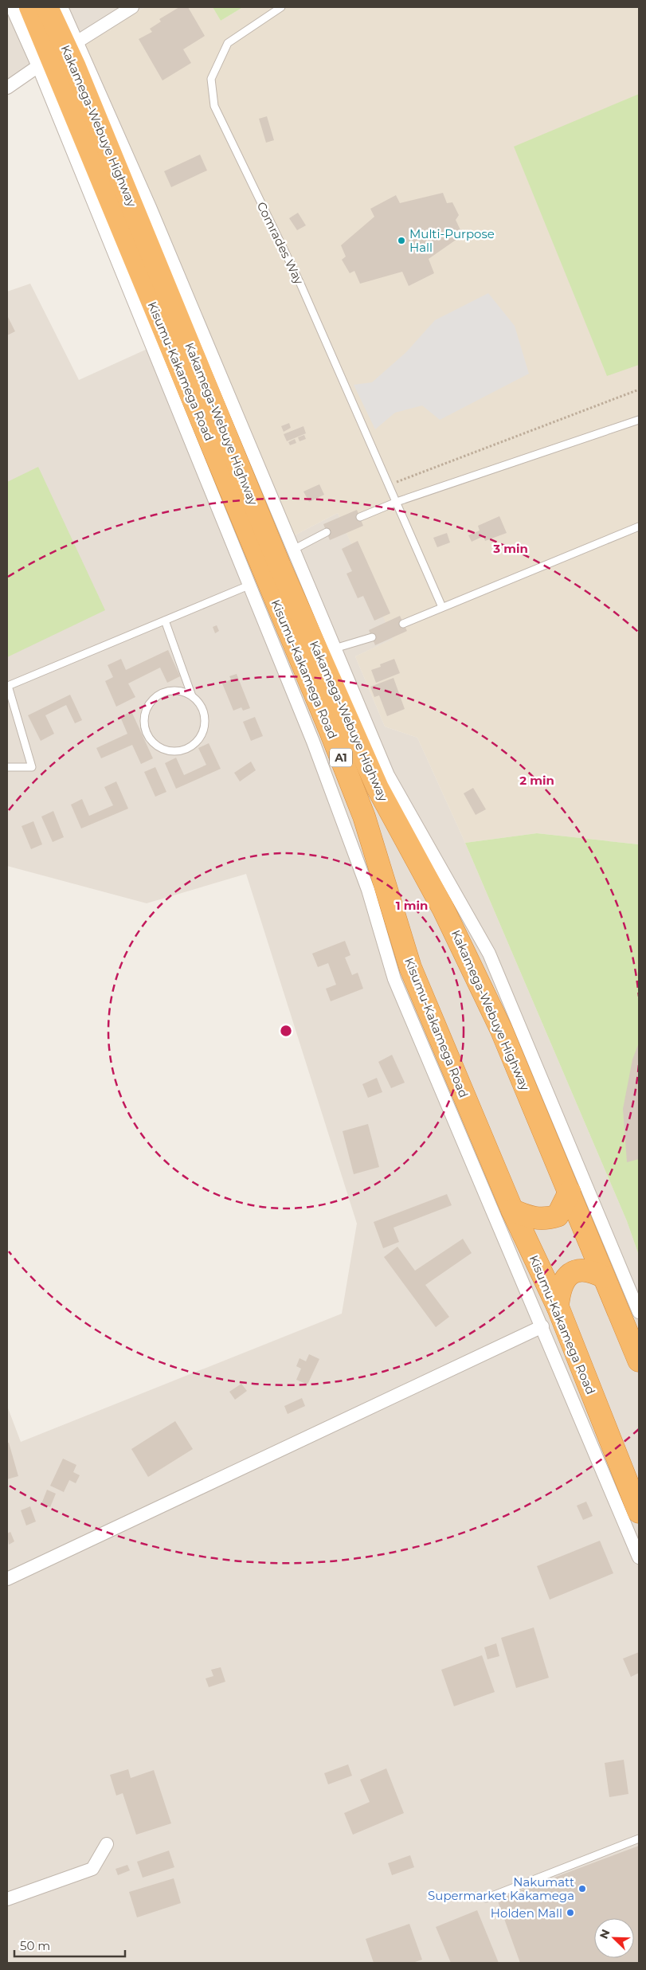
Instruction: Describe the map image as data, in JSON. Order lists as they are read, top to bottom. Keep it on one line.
{"streets":{"highway":["Kakamega-Webuye Highway","Kisumu-Kakamega Road","A1"],"lane":["Comrades Way"]},"places":["Multi-Purpose Hall","Nakumatt Supermarket Kakamega","Holden Mall"],"scale_bar":"50 m","north":"top left","rings":["3 min","2 min","1 min"]}
